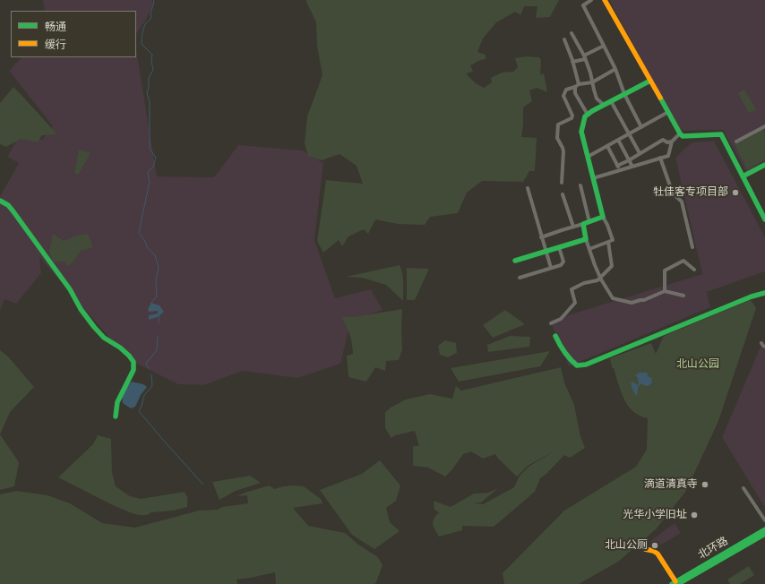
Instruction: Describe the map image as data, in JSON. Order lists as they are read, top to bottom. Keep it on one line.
{"streets":{"street":["北环路"]},"parks":["北山公园"],"places":["牡佳客专项目部","滴道清真寺","光华小学旧址","北山公厕"],"legend":["畅通","缓行"]}
